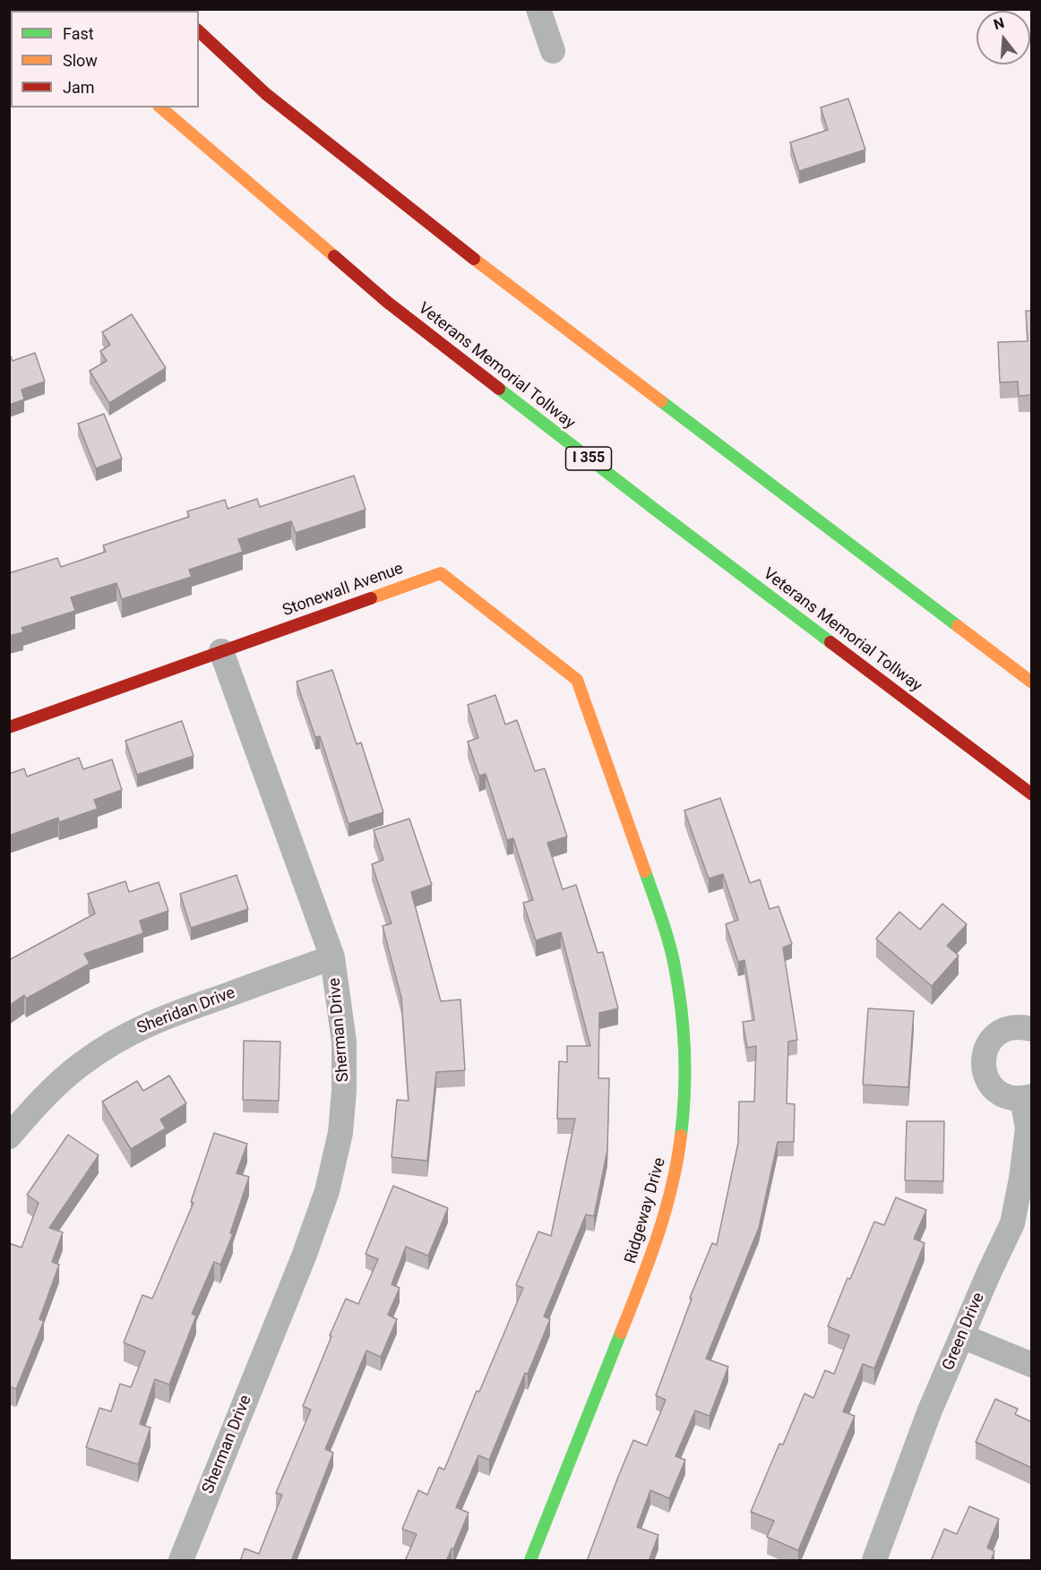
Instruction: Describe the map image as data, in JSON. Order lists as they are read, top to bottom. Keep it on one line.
{"streets":{"main road":["Veterans Memorial Tollway","I 355","Stonewall Avenue","Ridgeway Drive"],"street":["Sheridan Drive","Sherman Drive","Green Drive"]},"crossings":[["Stonewall Avenue","Sherman Drive"],["Stonewall Avenue","Ridgeway Drive"],["Sheridan Drive","Sherman Drive"]],"legend":["Fast","Slow","Jam"],"north":"top"}
